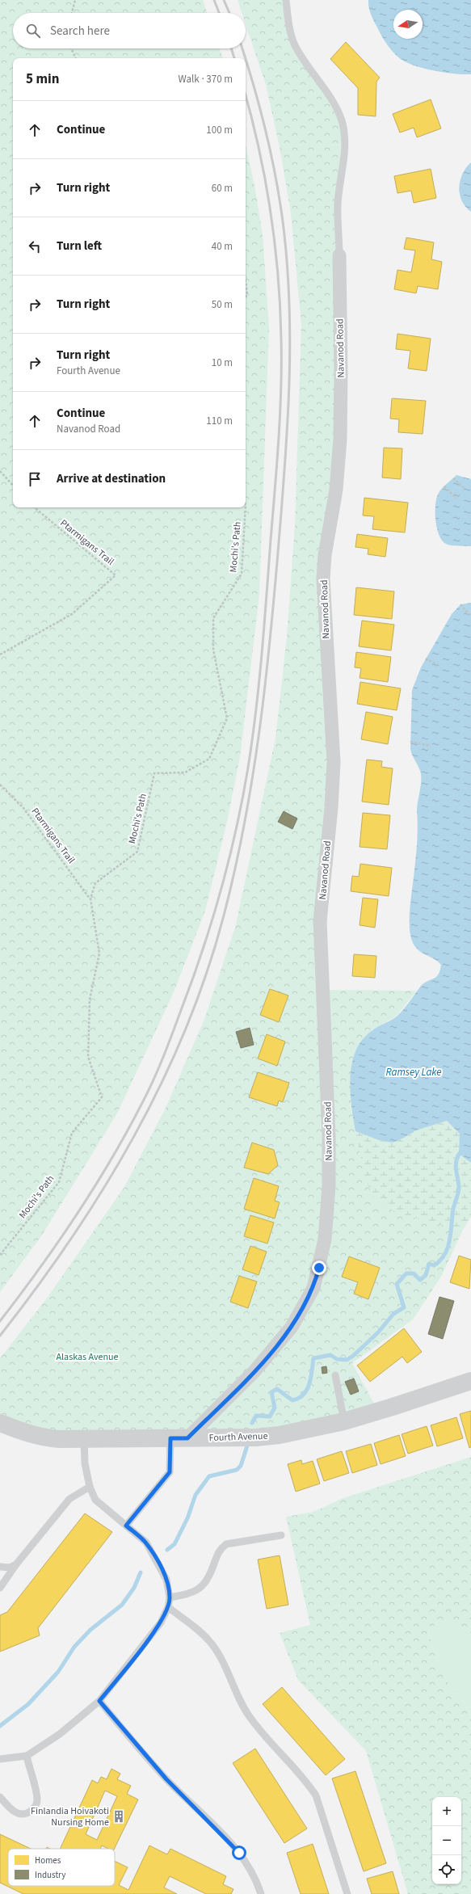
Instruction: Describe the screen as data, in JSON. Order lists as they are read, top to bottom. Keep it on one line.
{"streets":{"street":["Navanod Road","Fourth Avenue"],"path":["Ptarmigans Trail","Mochi's Path"]},"crossings":[["Navanod Road","Fourth Avenue"],["Ptarmigans Trail","Mochi's Path"]],"water":["Ramsey Lake"],"parks":["Alaskas Avenue"],"places":{"building":["Finlandia Hoivakoti Nursing Home"]},"legend":["Homes","Industry"],"north":"left","page":{"search":"Search here","heading":["5 min","Walk · 370 m"],"list":[["Continue","100 m"],["Turn right","60 m"],["Turn left","40 m"],["Turn right","50 m"],["Turn right","Fourth Avenue","10 m"],["Continue","Navanod Road","110 m"],"Arrive at destination"],"map_buttons":["+","−"]}}
